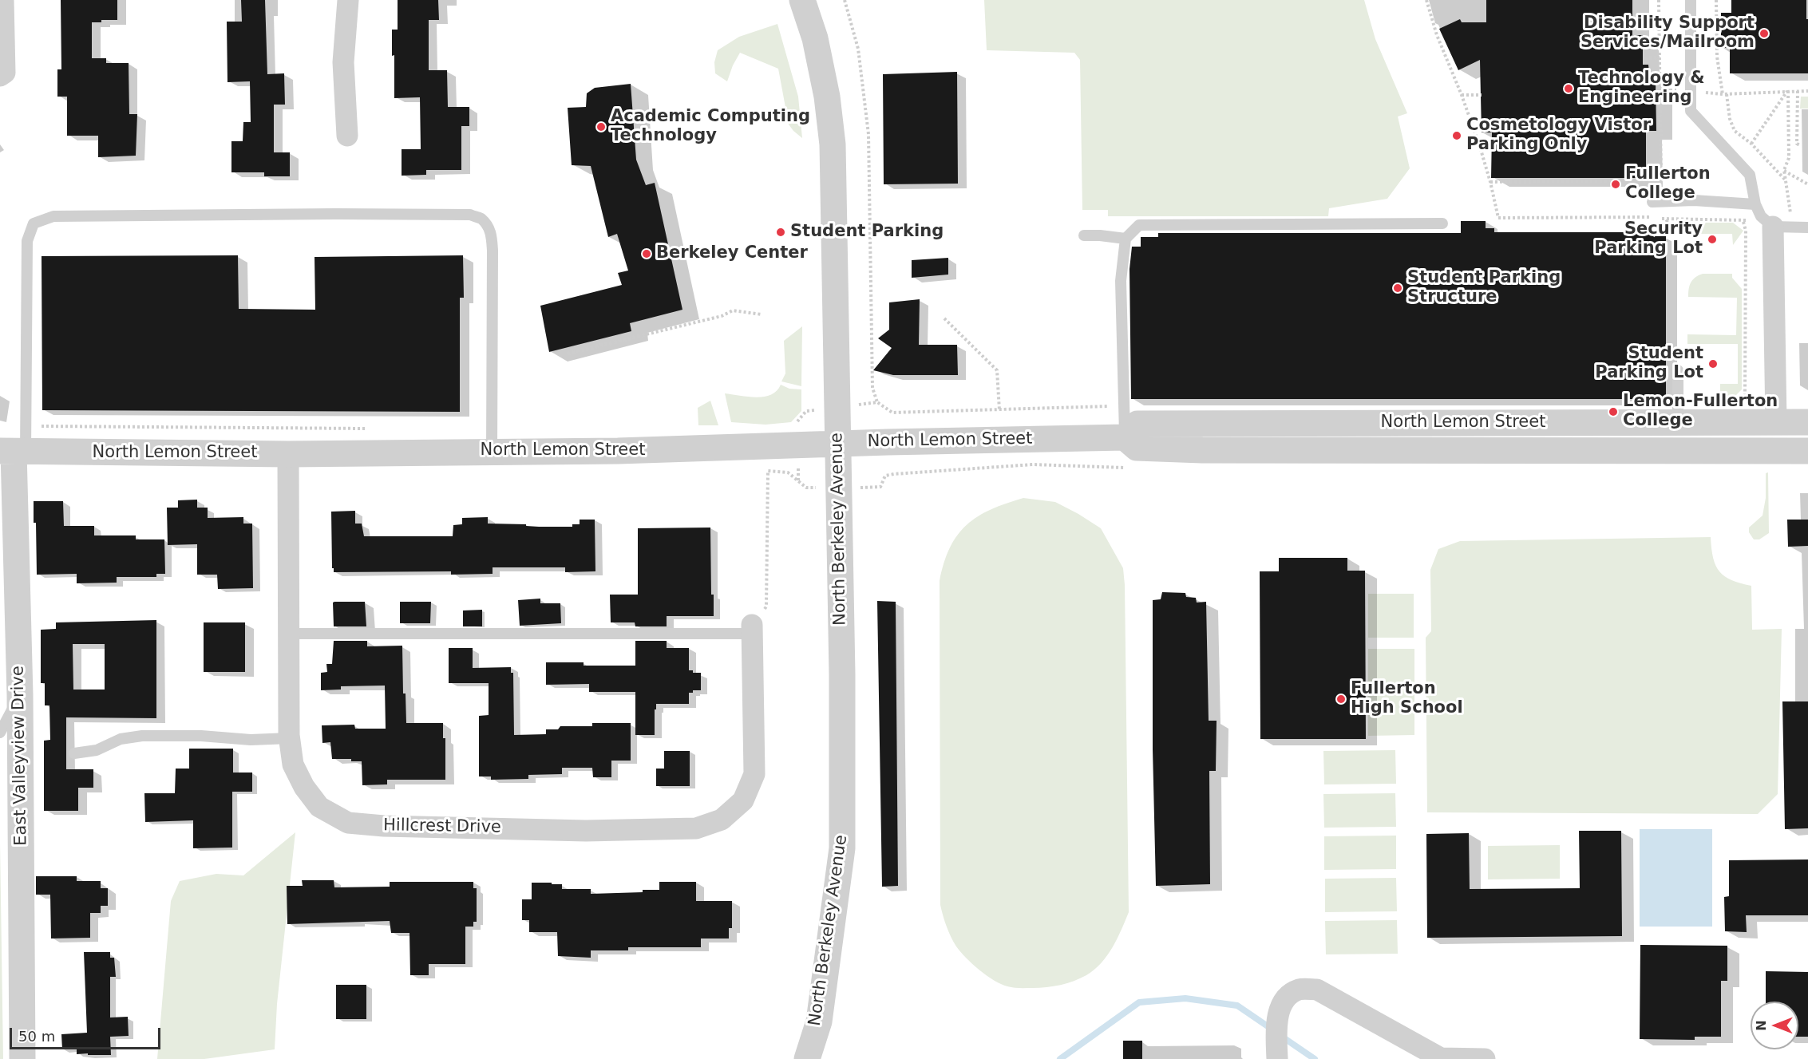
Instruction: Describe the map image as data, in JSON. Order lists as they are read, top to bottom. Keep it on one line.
{"streets":{"street":["North Lemon Street","North Berkeley Avenue","East Valleyview Drive","Hillcrest Drive"]},"crossings":[["North Lemon Street","North Berkeley Avenue"],["North Lemon Street","East Valleyview Drive"],["North Lemon Street","Hillcrest Drive"]],"places":["Disability Support Services/Mailroom","Technology & Engineering","Academic Computing Technology","Cosmetology Vistor Parking Only","Fullerton College","Student Parking","Security Parking Lot","Berkeley Center","Student Parking Structure","Student Parking Lot","Lemon-Fullerton College","Fullerton High School"],"scale_bar":"50 m","north":"left"}
